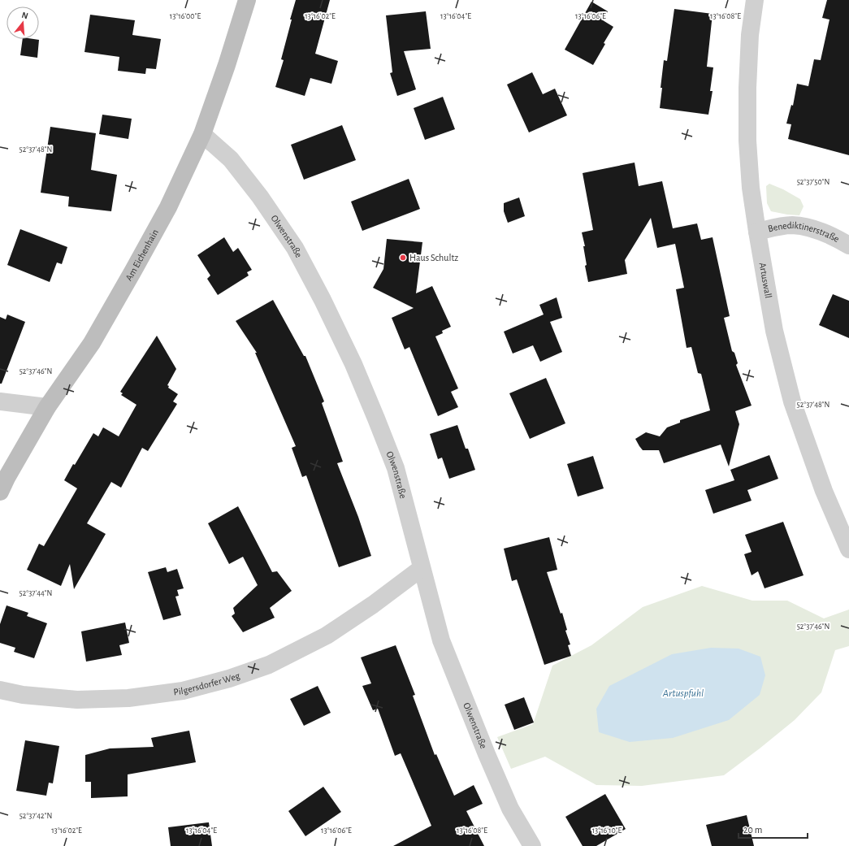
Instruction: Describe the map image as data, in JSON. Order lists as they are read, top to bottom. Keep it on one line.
{"streets":{"street":["Benediktinerstraße","Olwenstraße","Am Eichenhain","Artuswall","Pilgersdorfer Weg"]},"crossings":[["Benediktinerstraße","Artuswall"],["Olwenstraße","Am Eichenhain"],["Olwenstraße","Pilgersdorfer Weg"]],"water":["Artuspfuhl"],"places":["Haus Schultz"],"scale_bar":"20 m","north":"top","coordinates":["13°16'00\"E","13°16'02\"E","13°16'04\"E","13°16'06\"E","13°16'08\"E","52°37'48\"N","52°37'50\"N","52°37'46\"N","52°37'44\"N","52°37'42\"N","13°16'10\"E"]}
